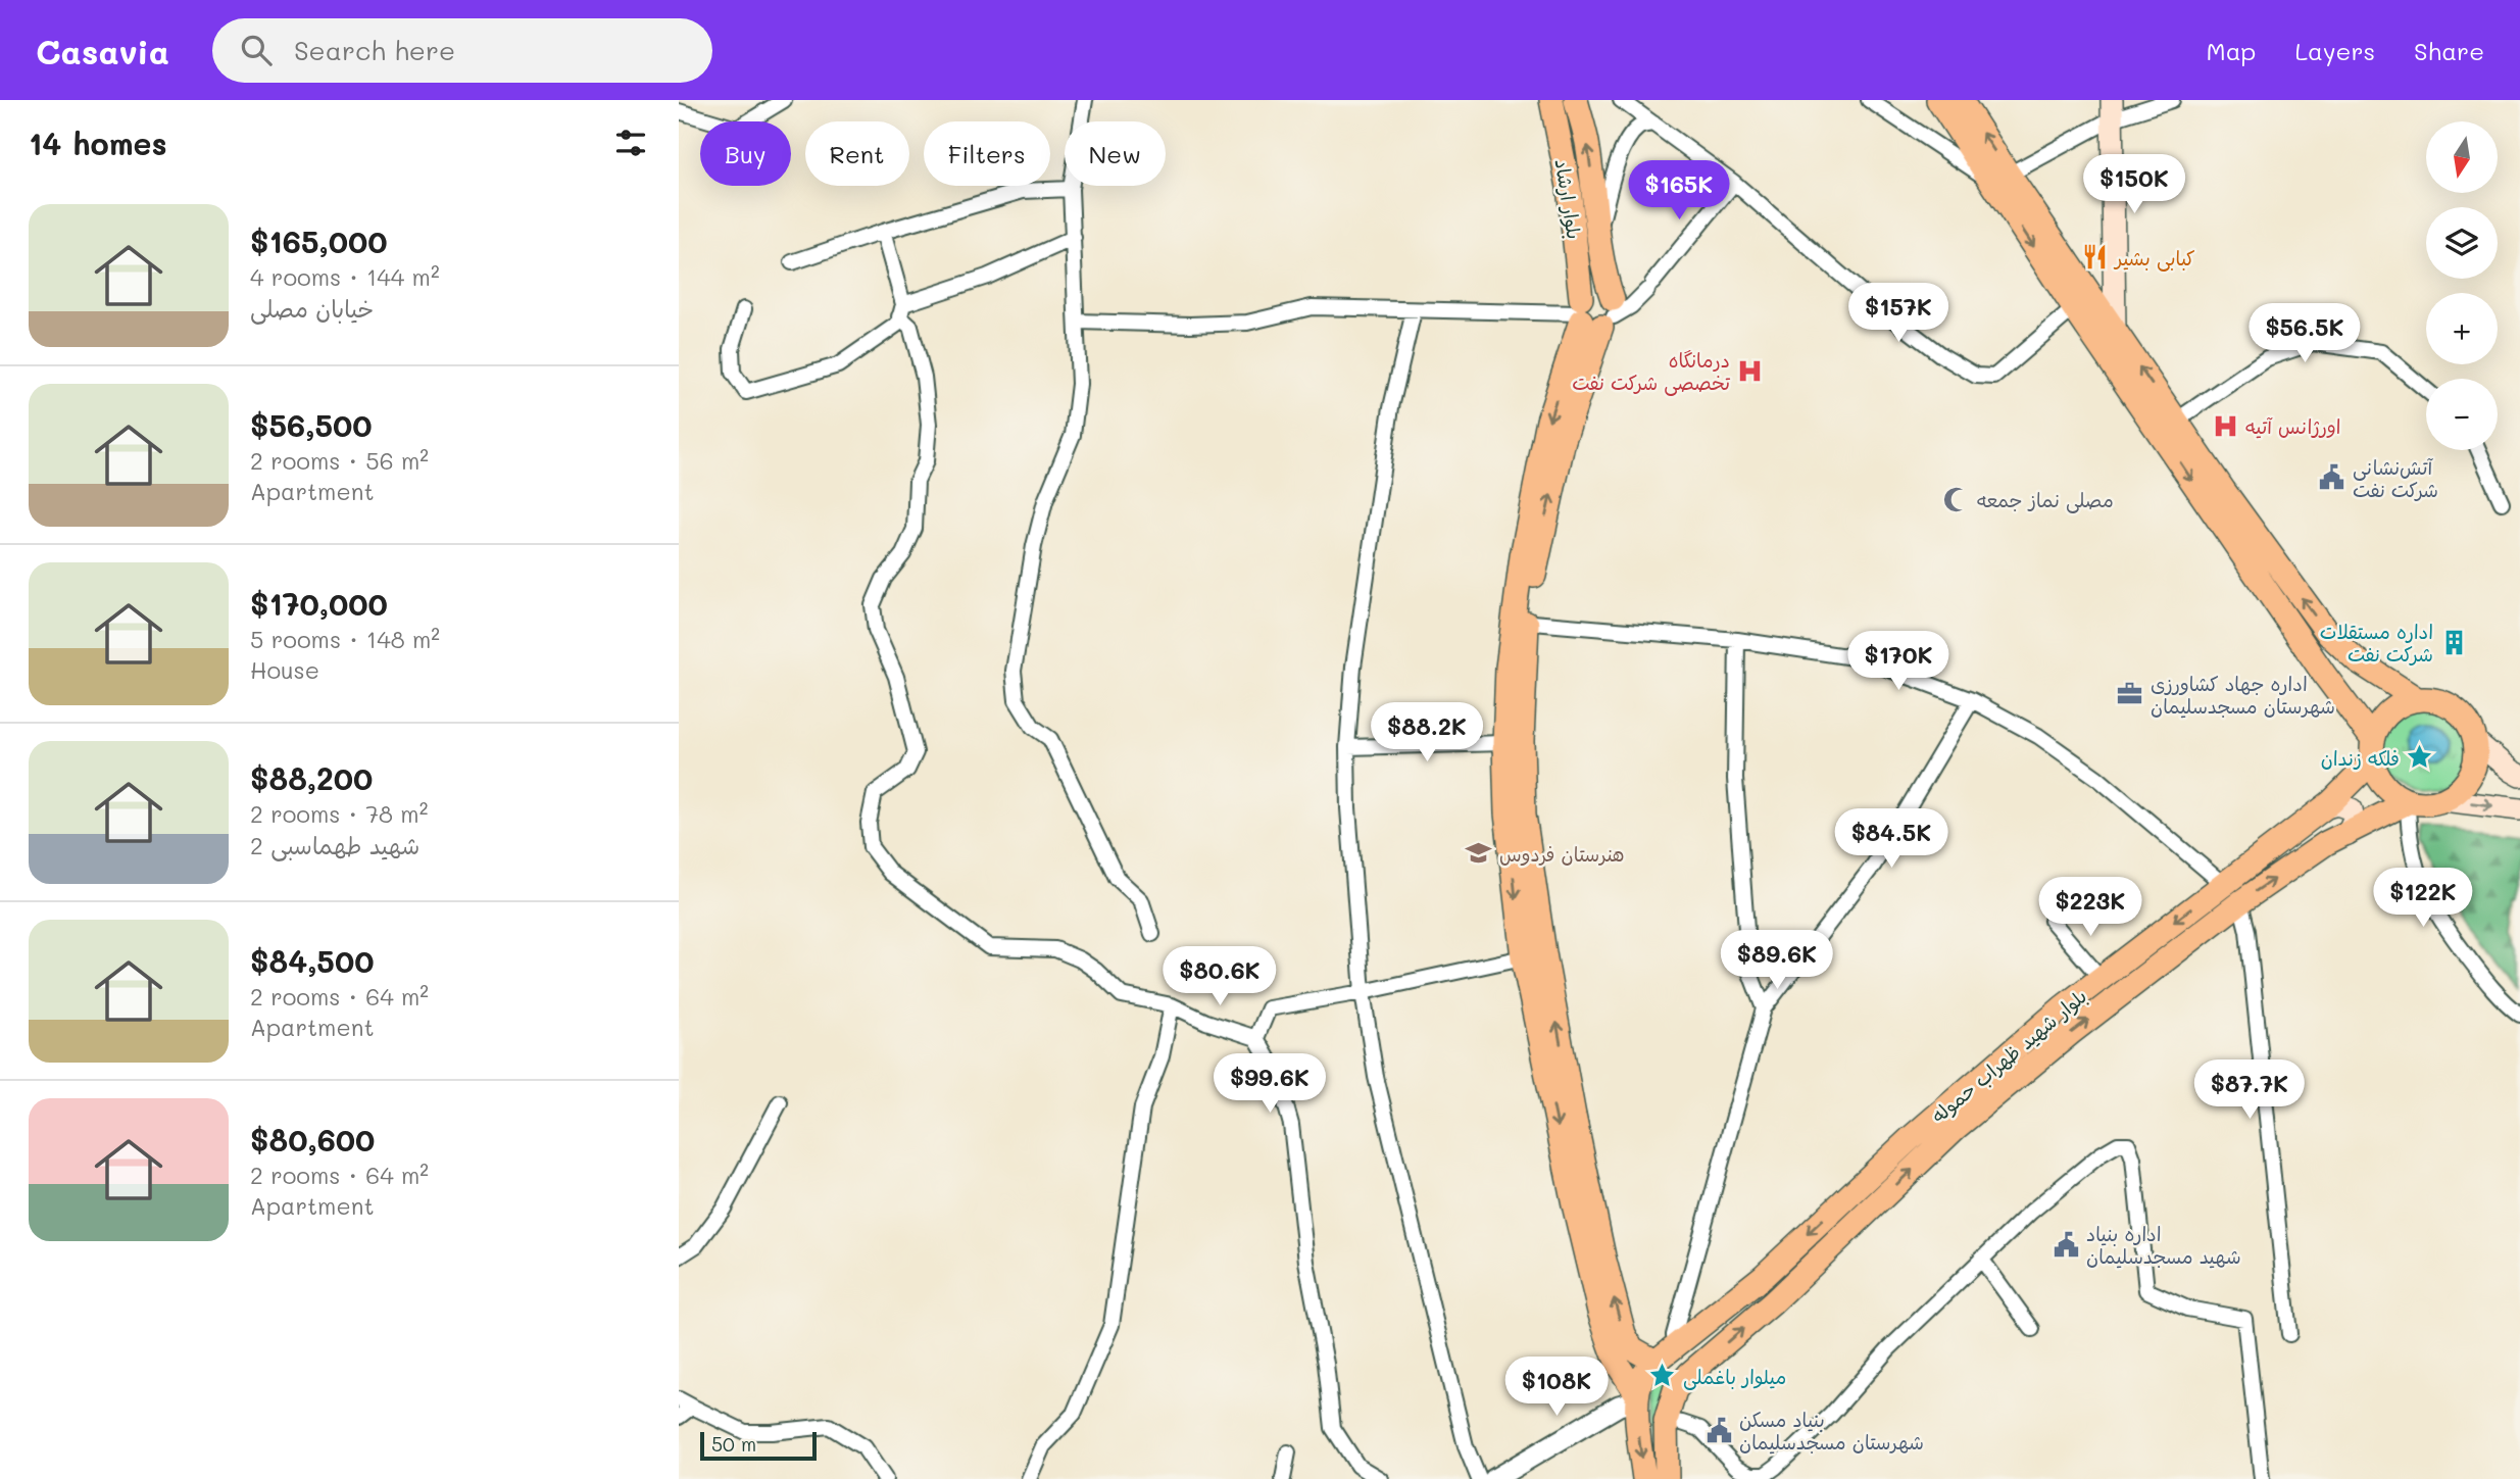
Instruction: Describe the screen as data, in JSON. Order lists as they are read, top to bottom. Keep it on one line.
{"streets":{"main road":["بلوار ارشاد","بلوار شهید ظهراب حموله"]},"places":{"restaurant":["کبابی بشیر"],"hospital":["درمانگاه تخصصی شرکت نفت","اورژانس آتیه"],"public building":["آتش‌نشانی شرکت نفت","اداره بنیاد شهید مسجدسلیمان","بنیاد مسکن شهرستان مسجدسلیمان"],"mosque":["مصلی نماز جمعه"],"building":["اداره مستقلات شرکت نفت"],"office":["اداره جهاد کشاورزی شهرستان مسجدسلیمان"],"place":["فلکه زندان","میلوار باغملی"],"school or university":["هنرستان فردوس"]},"scale_bar":"50 m","north":"bottom","page":{"header":"Casavia","search":"Search here","nav":["Map","Layers","Share"],"heading":"14 homes","map_buttons":["+","−"],"chip":["Buy","Rent","Filters","New"],"price":["$150K","$165K","$157K","$56.5K","$170K","$88.2K","$84.5K","$122K","$223K","$89.6K","$80.6K","$99.6K","$87.7K","$108K"],"list":[{"name":"$165,000","note":"4 rooms · 144 m² · خیابان مصلی"},{"name":"$56,500","note":"2 rooms · 56 m² · Apartment"},{"name":"$170,000","note":"5 rooms · 148 m² · House"},{"name":"$88,200","note":"2 rooms · 78 m² · شهید طهماسبی 2"},{"name":"$84,500","note":"2 rooms · 64 m² · Apartment"},{"name":"$80,600","note":"2 rooms · 64 m² · Apartment"}],"scale":"50 m"}}
